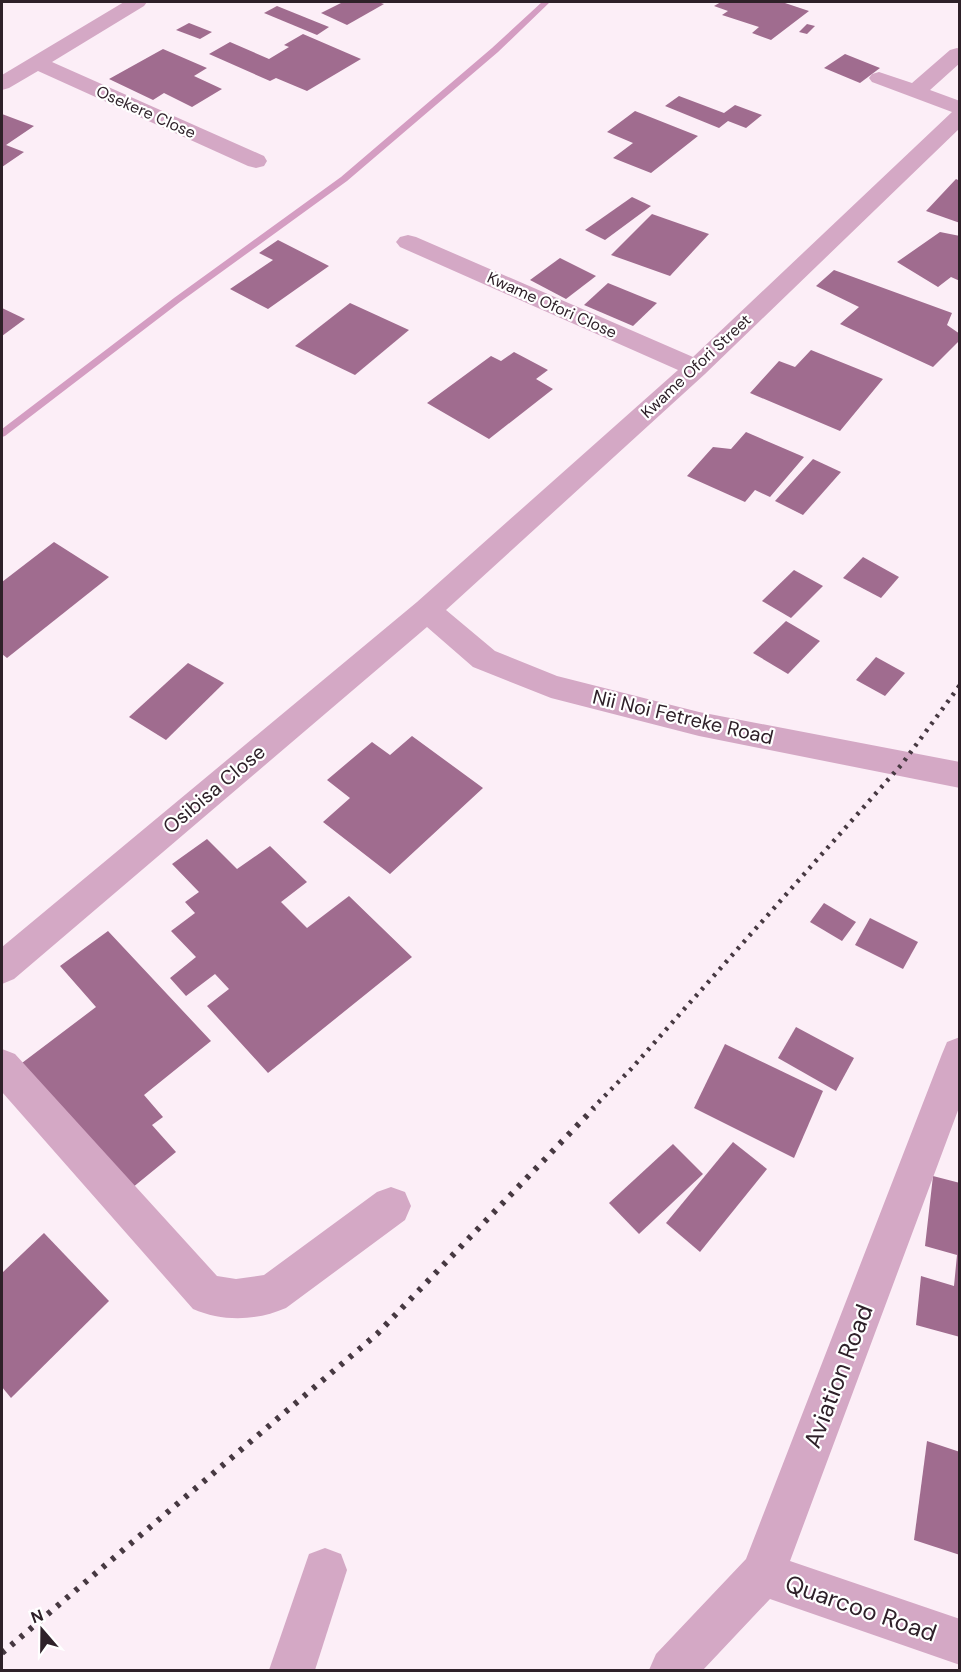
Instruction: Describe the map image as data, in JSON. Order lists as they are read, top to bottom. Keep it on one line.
{"streets":{"street":["Osekere Close","Kwame Ofori Close","Kwame Ofori Street","Nii Noi Fetreke Road","Osibisa Close","Aviation Road","Quarcoo Road"]},"crossings":[["Kwame Ofori Close","Kwame Ofori Street"],["Kwame Ofori Street","Nii Noi Fetreke Road"],["Kwame Ofori Street","Osibisa Close"],["Nii Noi Fetreke Road","Osibisa Close"],["Aviation Road","Quarcoo Road"]],"north":"top"}
